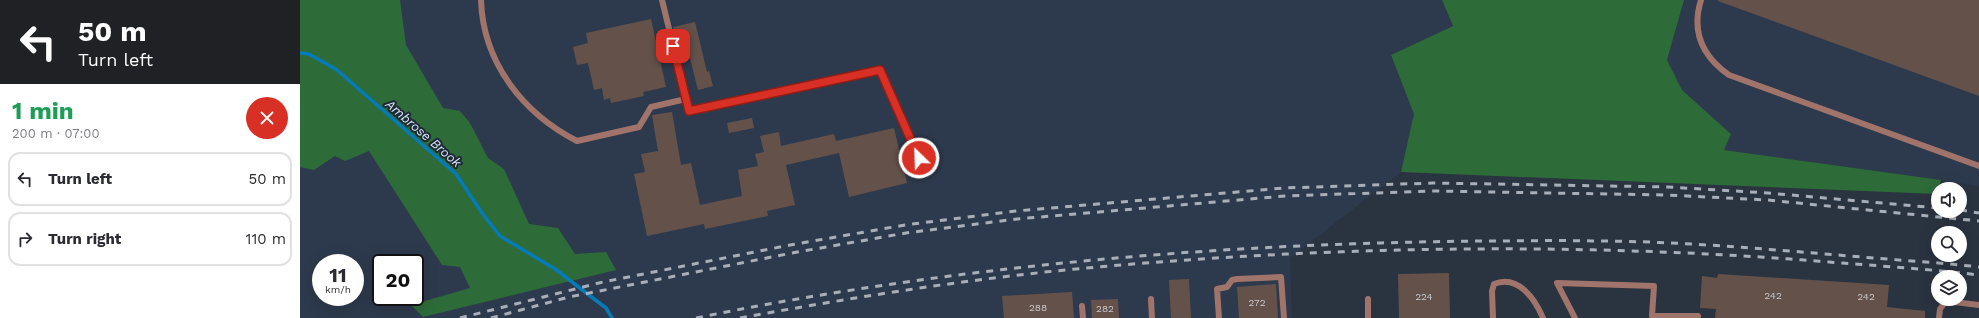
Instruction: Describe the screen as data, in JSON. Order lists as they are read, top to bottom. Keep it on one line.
{"water":["Ambrose Brook"],"house_numbers":["242","224","242","272","288","282"],"page":{"turn":["50 m","Turn left"],"heading":["1 min","200 m · 07:00"],"list":[{"name":"Turn left","value":"50 m"},{"name":"Turn right","value":"110 m"}],"speed":"11 km/h","limit":"20"}}
